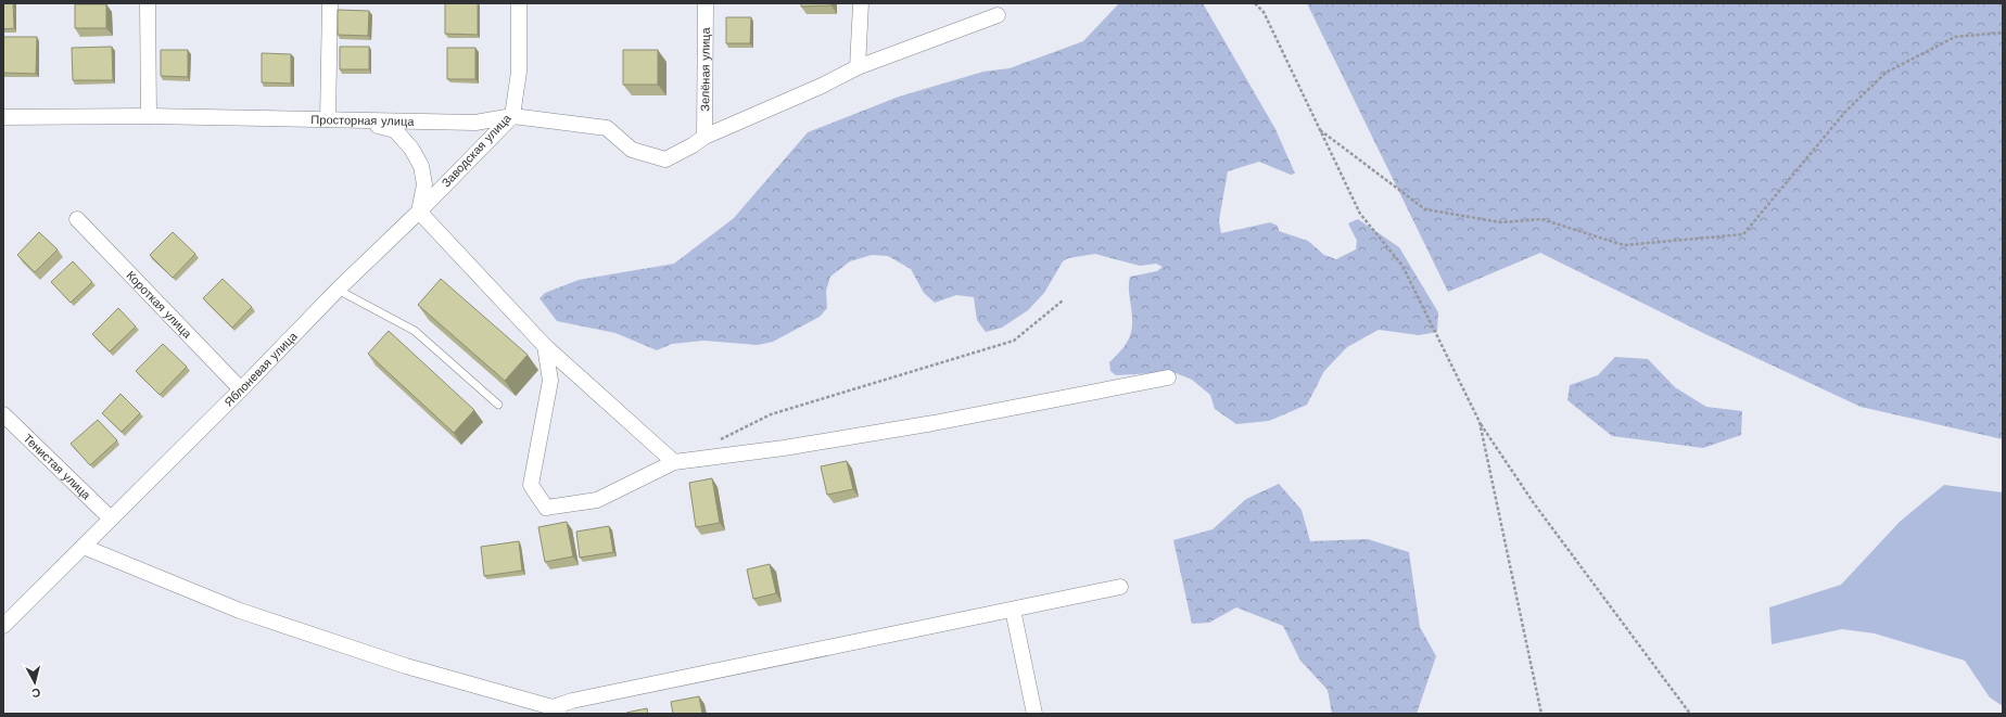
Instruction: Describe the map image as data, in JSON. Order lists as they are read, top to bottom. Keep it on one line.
{"streets":{"street":["Зелёная улица","Просторная улица","Заводская улица","Короткая улица","Яблоневая улица","Тенистая улица"]},"crossings":[["Зелёная улица","Просторная улица"],["Просторная улица","Заводская улица"],["Заводская улица","Яблоневая улица"],["Короткая улица","Яблоневая улица"],["Яблоневая улица","Тенистая улица"]],"north":"bottom"}
